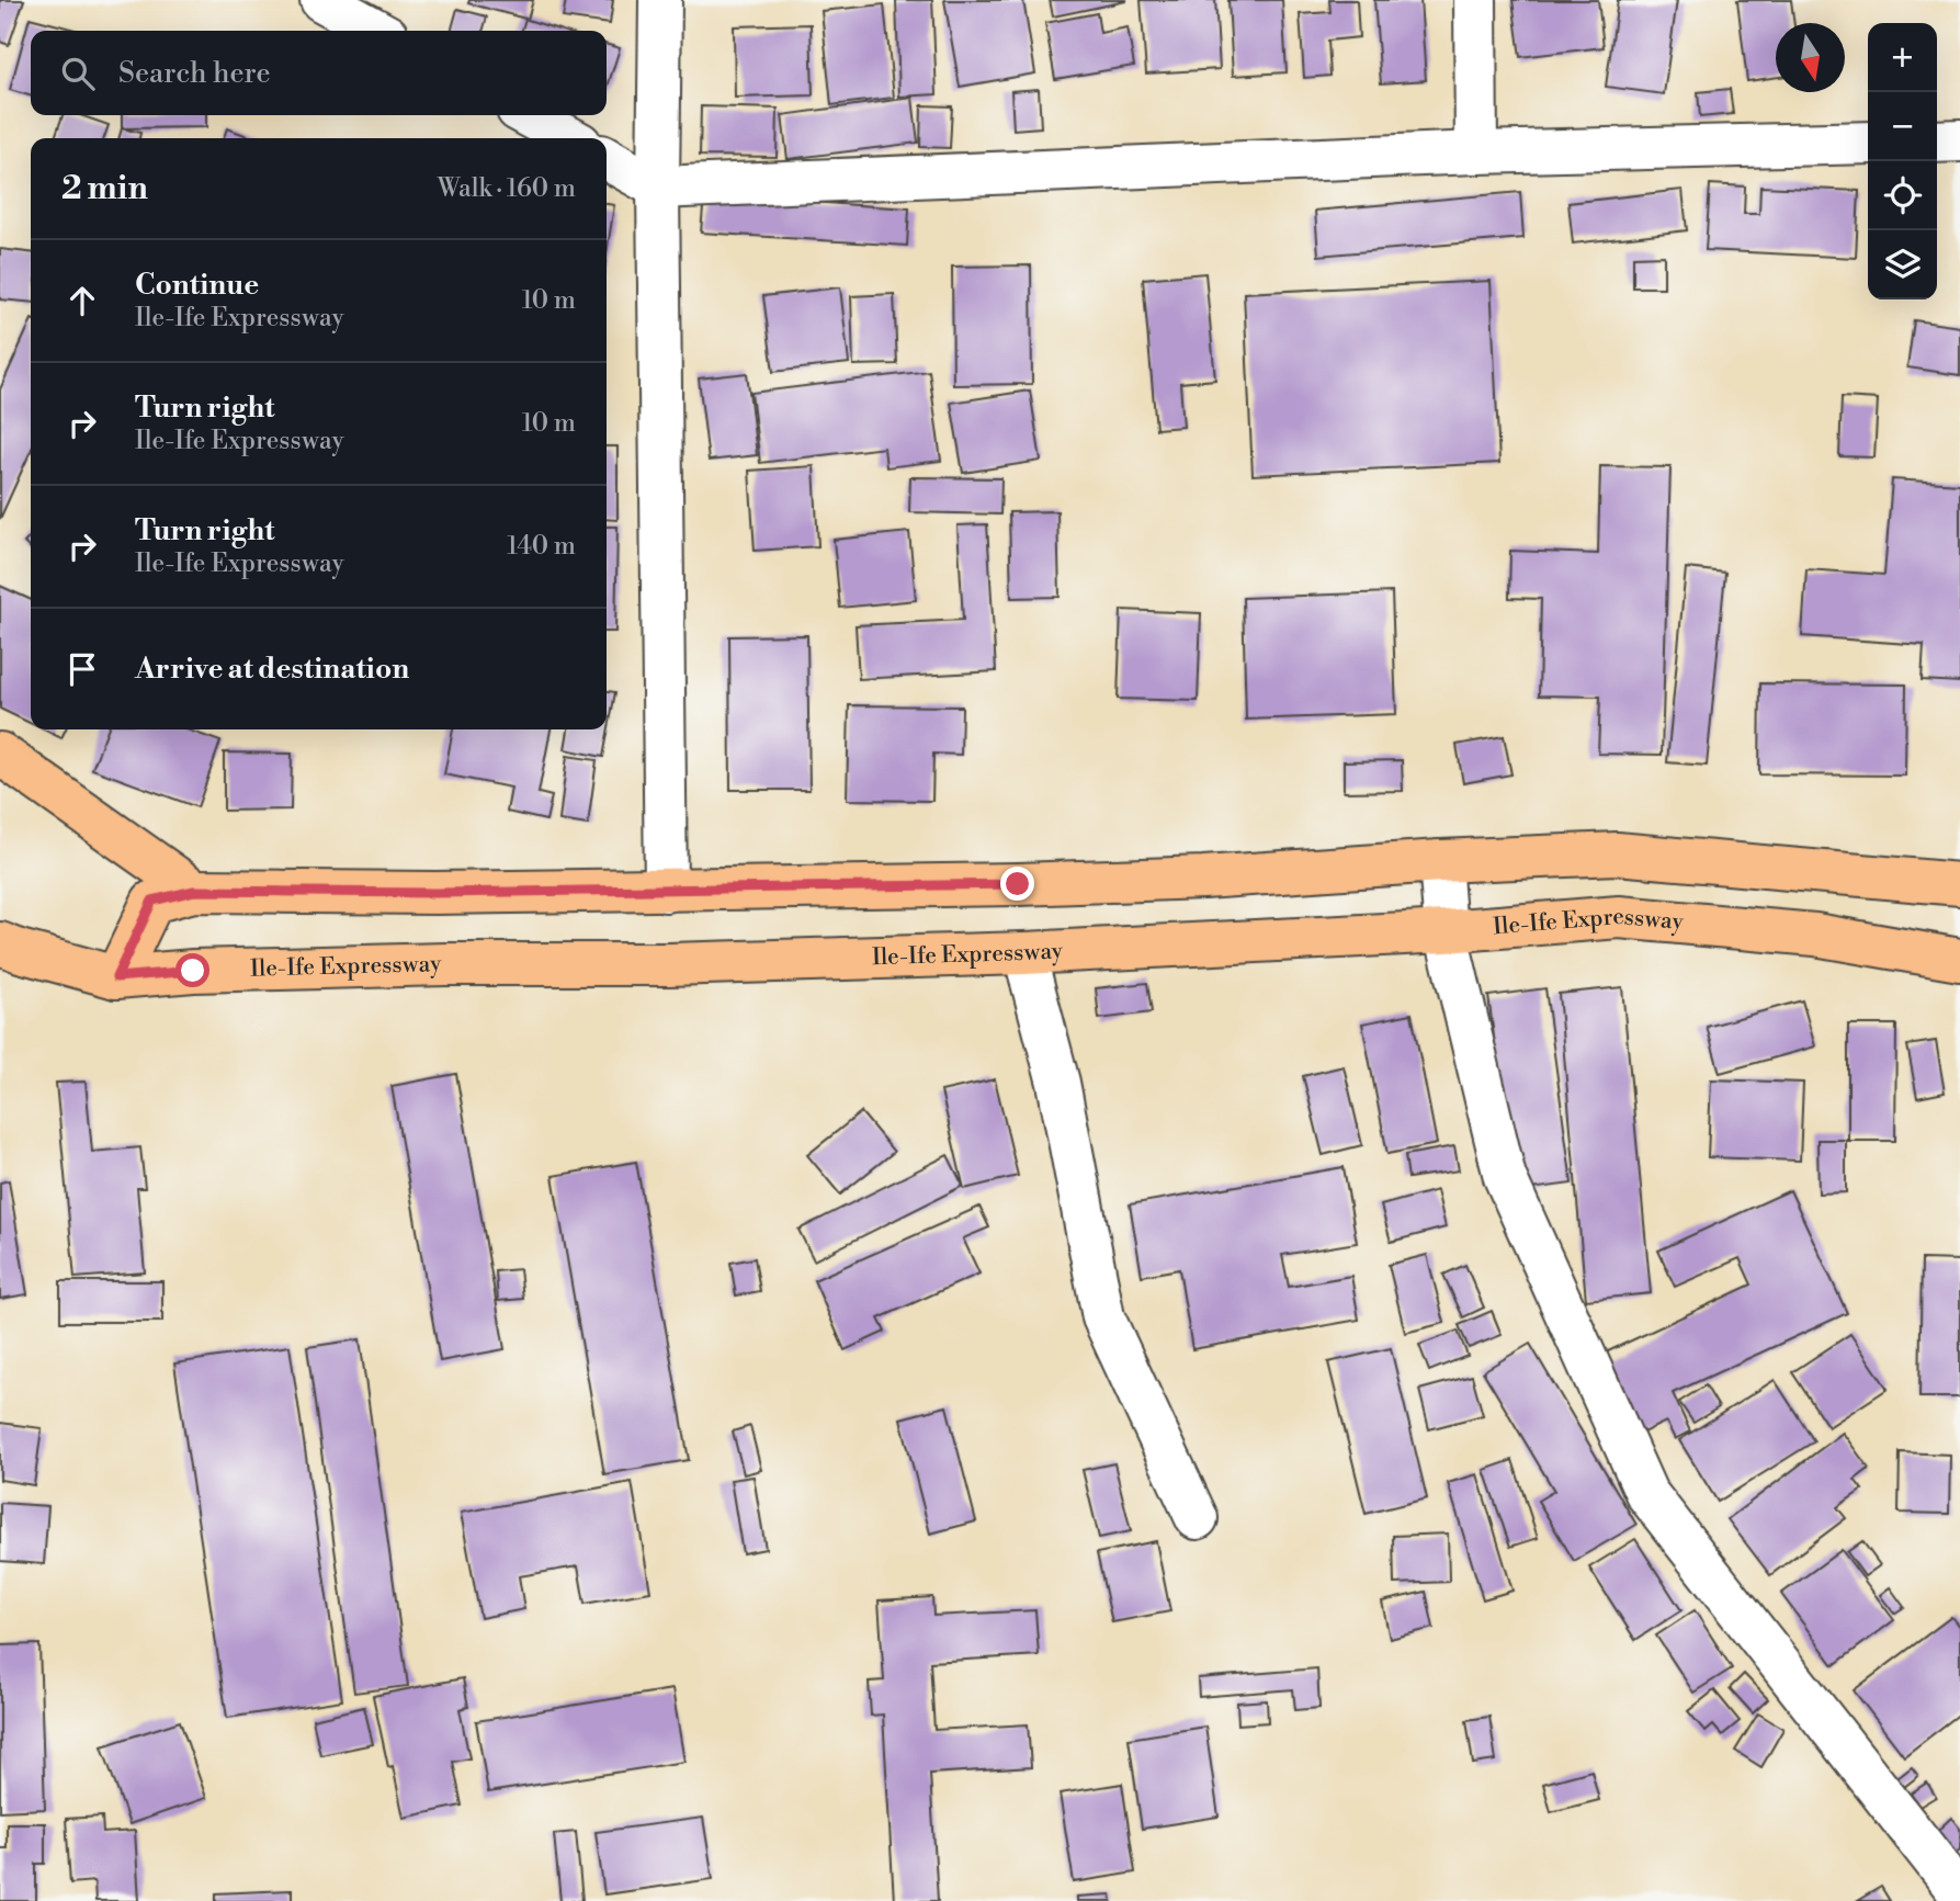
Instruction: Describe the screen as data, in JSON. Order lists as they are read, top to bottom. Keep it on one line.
{"streets":{"main road":["Ile-Ife Expressway"]},"north":"bottom","page":{"map_buttons":["+","−"],"search":"Search here","heading":["2 min","Walk · 160 m"],"list":[["Continue","Ile-Ife Expressway","10 m"],["Turn right","Ile-Ife Expressway","10 m"],["Turn right","Ile-Ife Expressway","140 m"],"Arrive at destination"]}}
